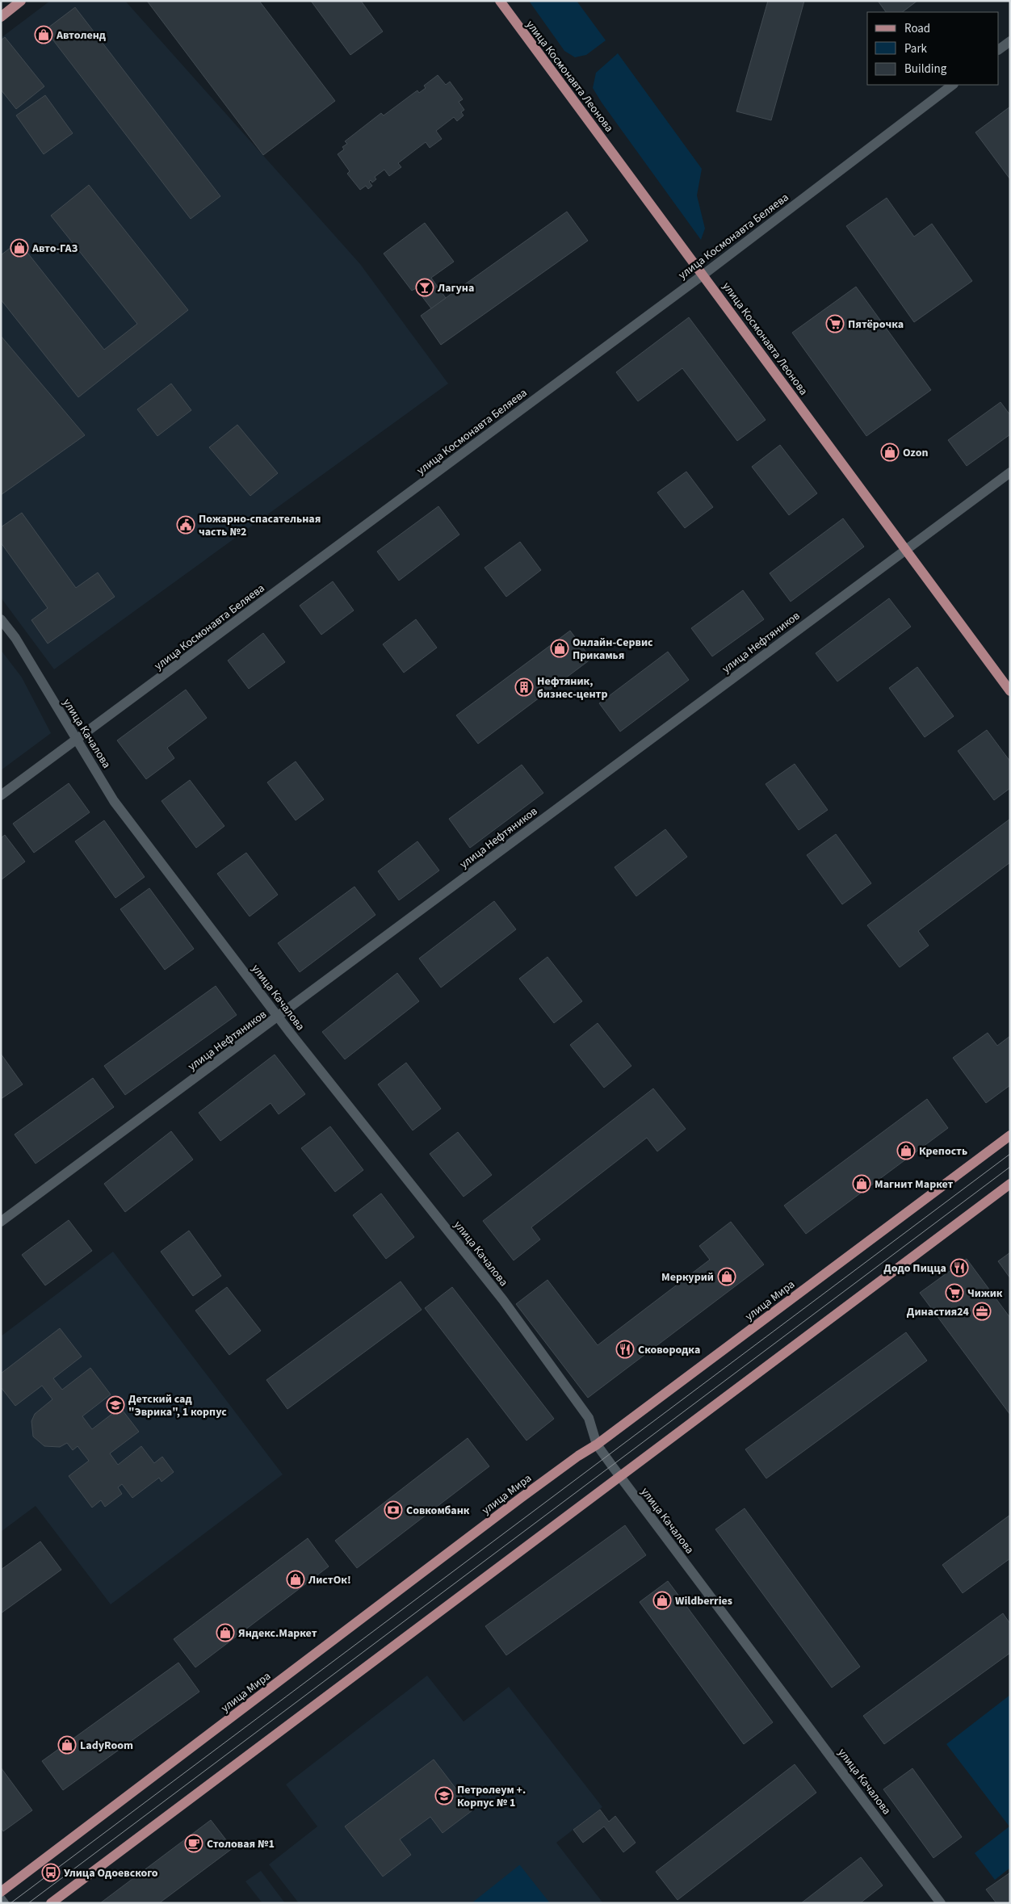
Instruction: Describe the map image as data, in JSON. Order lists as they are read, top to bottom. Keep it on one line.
{"streets":{"main road":["улица Космонавта Леонова","улица Мира"],"street":["улица Космонавта Беляева","улица Нефтяников","улица Качалова"]},"crossings":[["улица Космонавта Леонова","улица Космонавта Беляева"],["улица Космонавта Леонова","улица Нефтяников"],["улица Космонавта Беляева","улица Качалова"],["улица Нефтяников","улица Качалова"],["улица Качалова","улица Мира"]],"places":{"shop":["Автоленд","Авто-ГАЗ","Ozon","Онлайн-Сервис Прикамья","Крепость","Магнит Маркет","Меркурий","ЛистОк!","Wildberries","Яндекс.Маркет","LadyRoom"],"bar":["Лагуна"],"supermarket":["Пятёрочка","Чижик"],"public building":["Пожарно-спасательная часть №2"],"building":["Нефтяник, бизнес-центр"],"restaurant":["Додо Пицца","Сковородка"],"office":["Династия24"],"school or university":["Детский сад \"Эврика\", 1 корпус","Петролеум +. Корпус № 1"],"bank":["Совкомбанк"],"cafe":["Столовая №1"],"bus stop":["Улица Одоевского"]},"legend":["Road","Park","Building"]}
